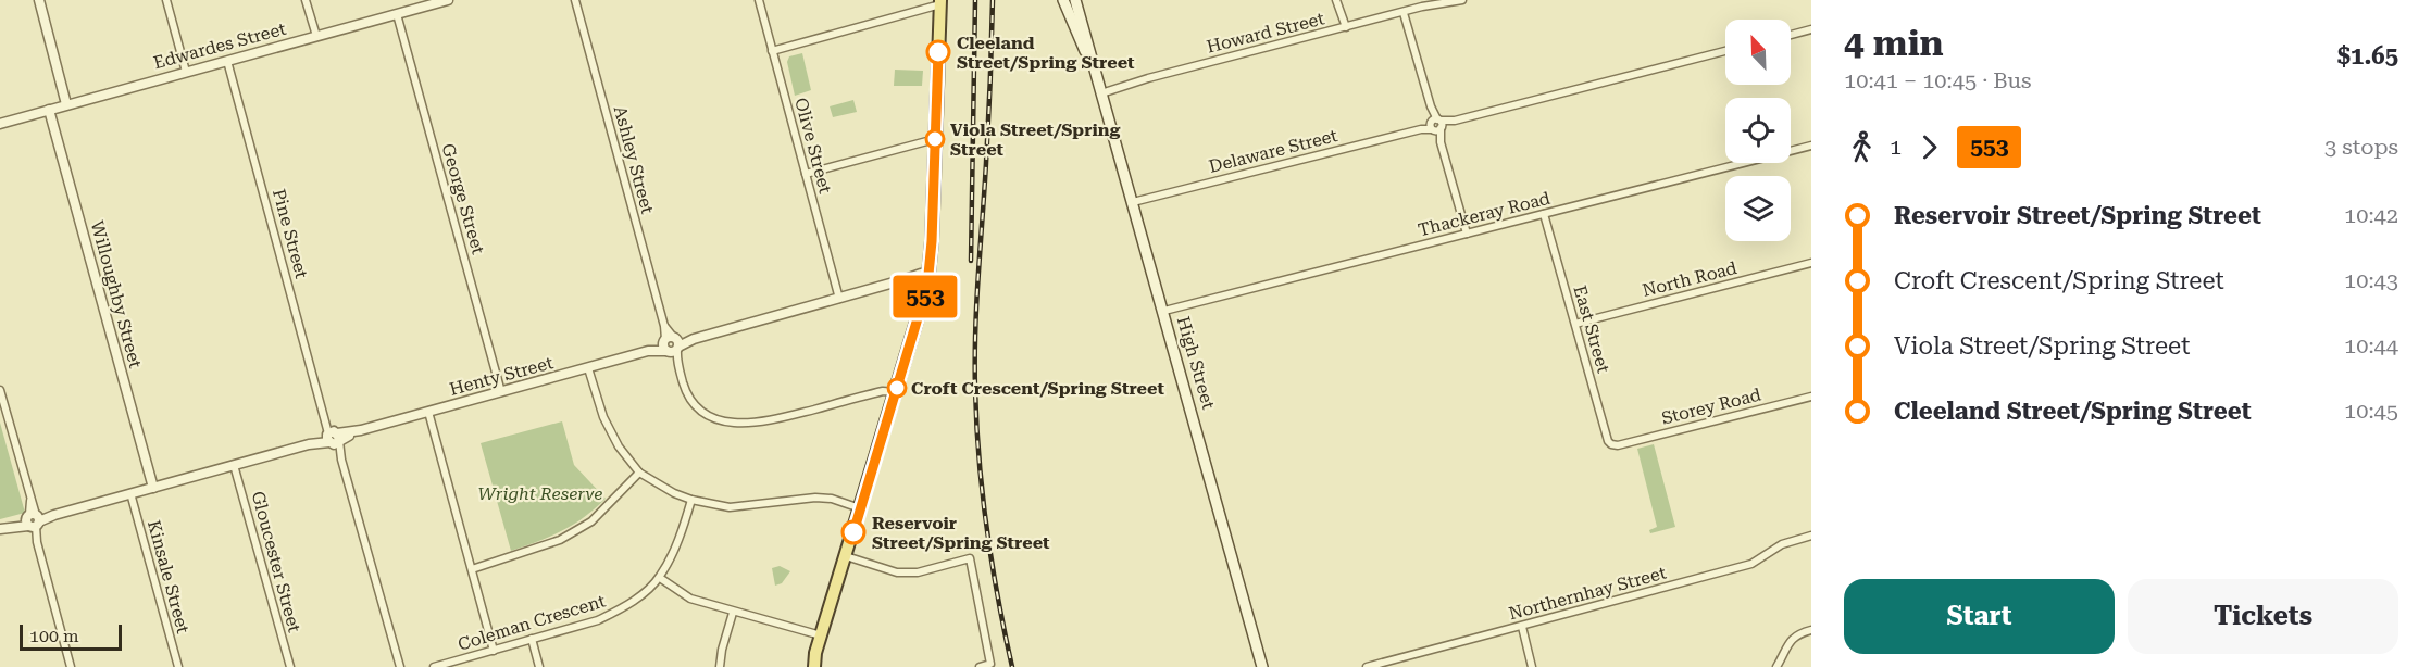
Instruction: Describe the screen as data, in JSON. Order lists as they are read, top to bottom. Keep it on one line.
{"streets":{"main road":["High Street"],"street":["Howard Street","Edwardes Street","Olive Street","Delaware Street","Ashley Street","George Street","Thackeray Road","Pine Street","North Road","Willoughby Street","East Street","Henty Street","Storey Road","Gloucester Street","Kinsale Street","Northernhay Street","Coleman Crescent"]},"crossings":[["Howard Street","High Street"],["Edwardes Street","George Street"],["Edwardes Street","Pine Street"],["Edwardes Street","Willoughby Street"],["Delaware Street","High Street"],["Ashley Street","Henty Street"],["George Street","Henty Street"],["Thackeray Road","East Street"],["Thackeray Road","High Street"],["Pine Street","Henty Street"],["North Road","East Street"],["Willoughby Street","Henty Street"],["East Street","Storey Road"],["Henty Street","Gloucester Street"],["Henty Street","Kinsale Street"]],"parks":["Wright Reserve"],"places":["Cleeland Street/Spring Street","Viola Street/Spring Street","Croft Crescent/Spring Street","Reservoir Street/Spring Street"],"lines":["bus line 553"],"scale_bar":"100 m","north":"top left","page":{"on_map":"553","heading":["4 min","10:41 – 10:45 · Bus","$1.65"],"legs":["1","553","3 stops"],"list":[{"name":"Reservoir Street/Spring Street","value":"10:42"},{"name":"Croft Crescent/Spring Street","value":"10:43"},{"name":"Viola Street/Spring Street","value":"10:44"},{"name":"Cleeland Street/Spring Street","value":"10:45"}],"buttons":["Start","Tickets"],"scale":"100 m"}}
